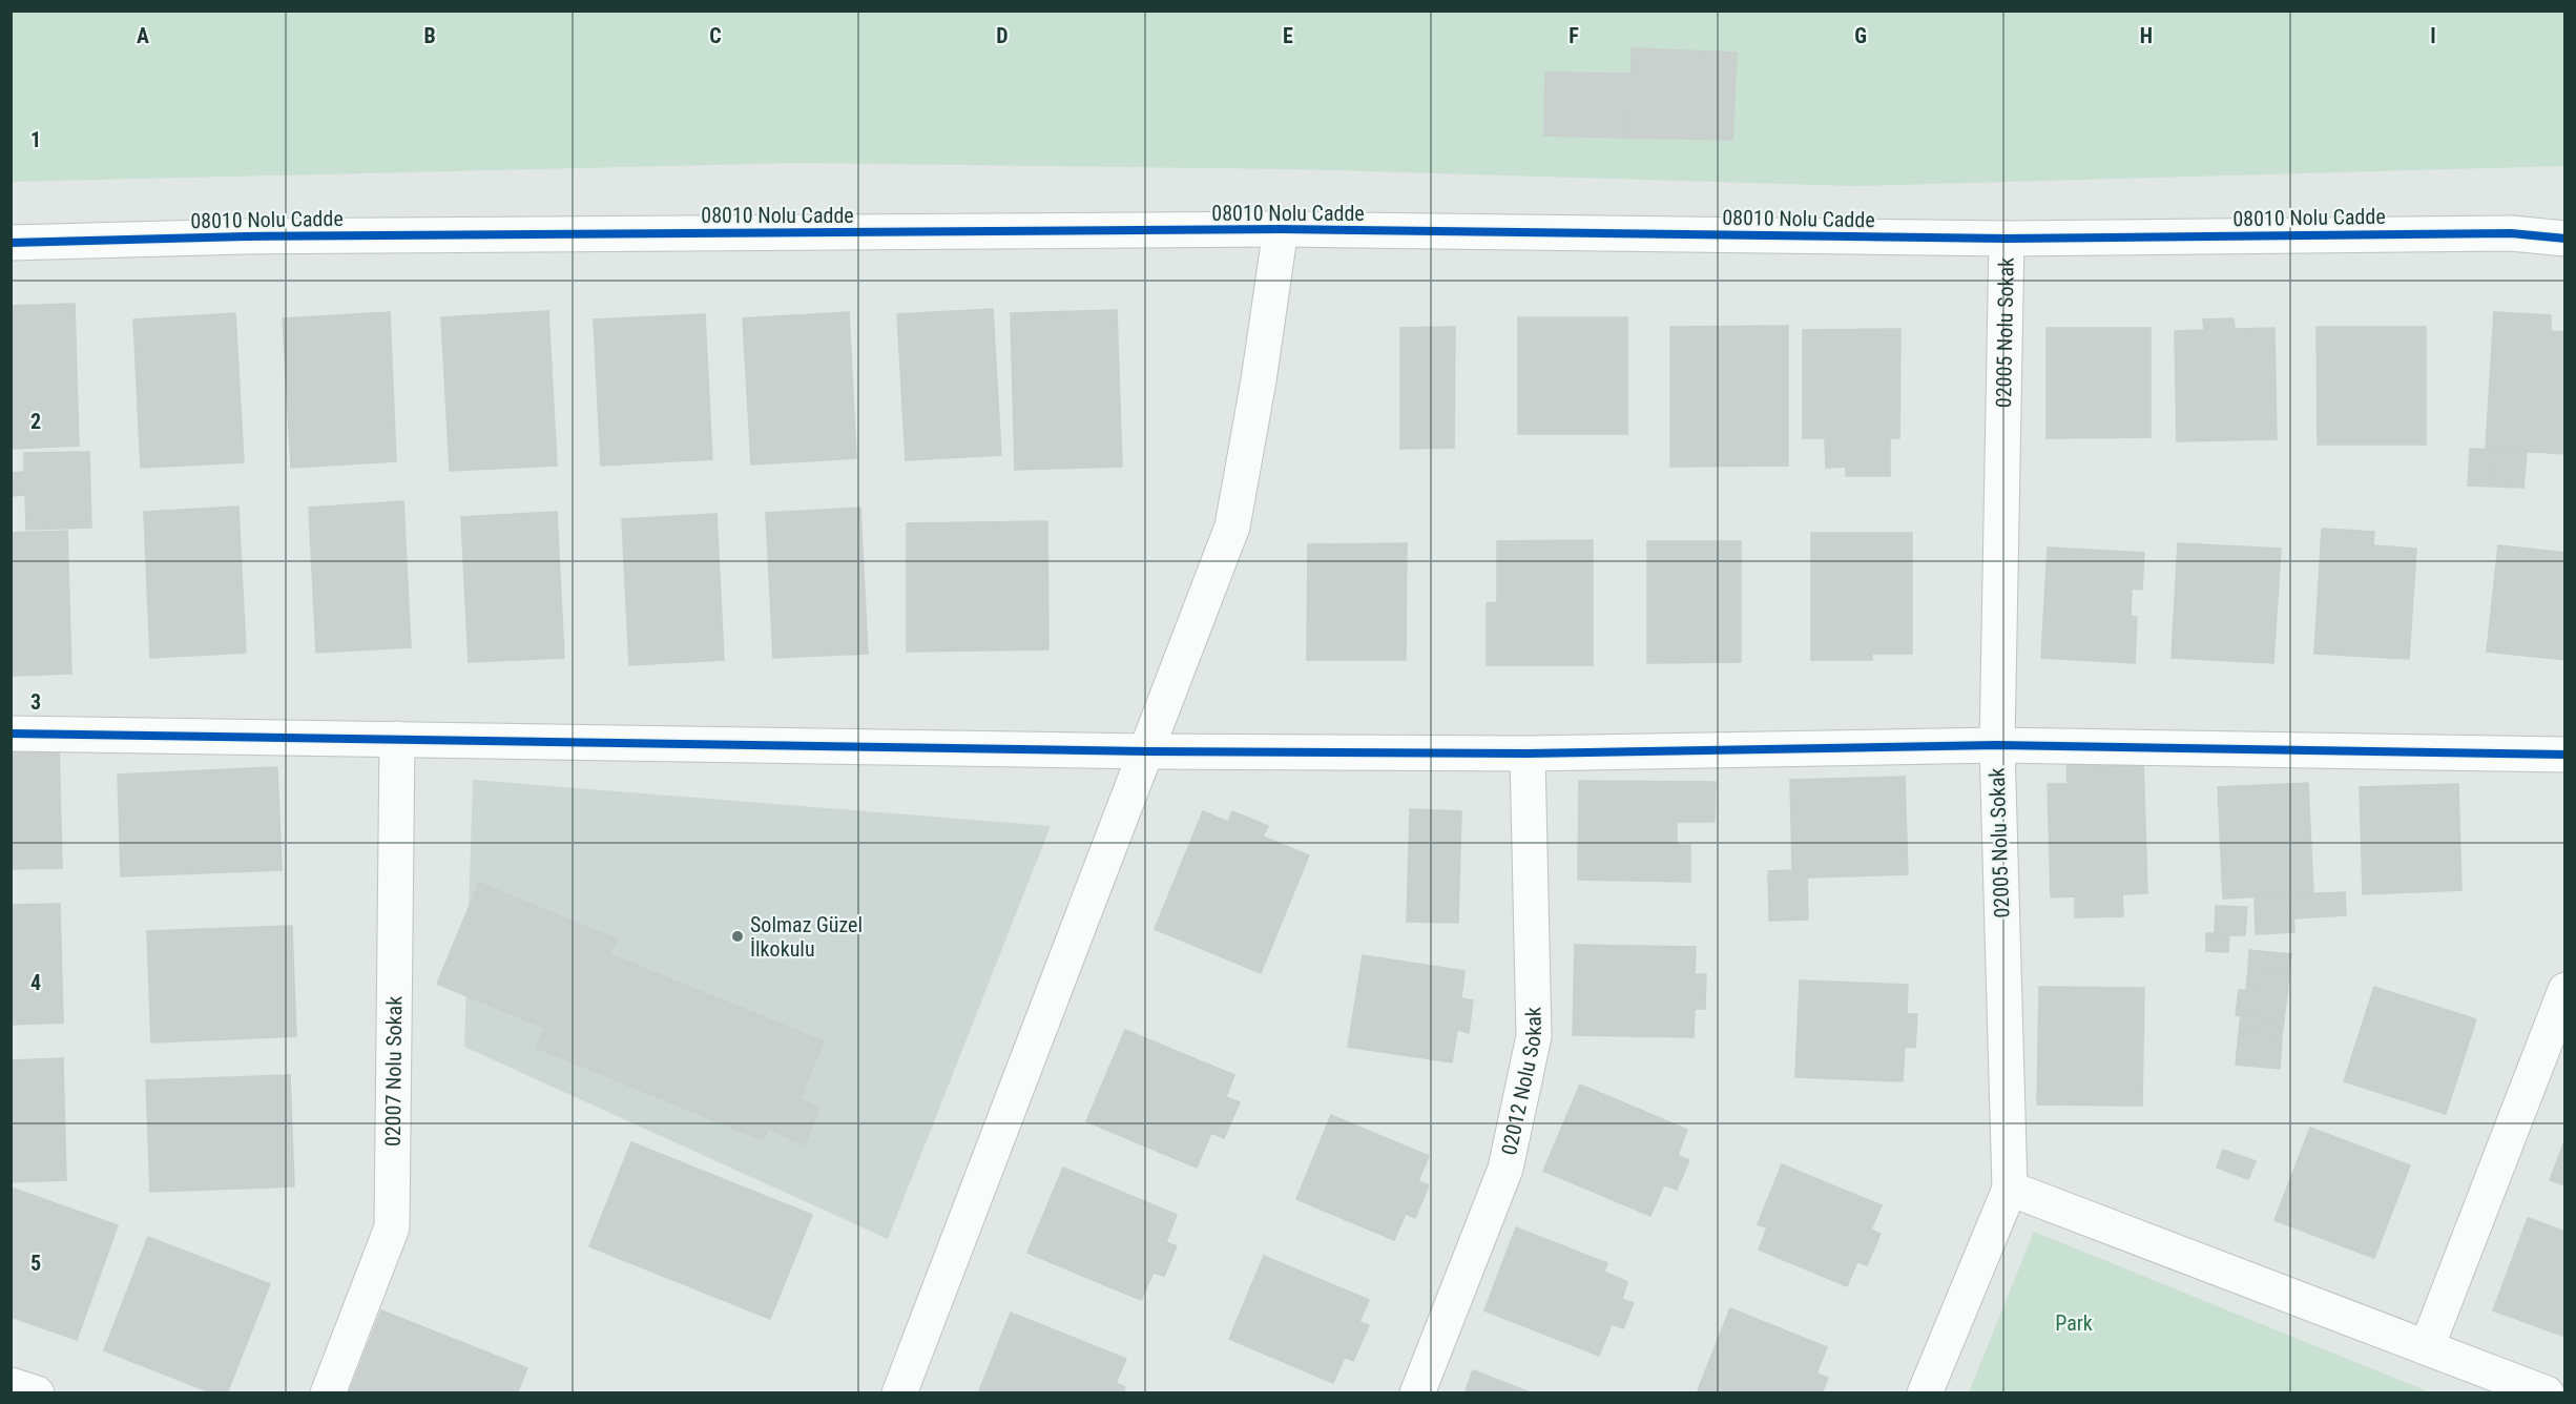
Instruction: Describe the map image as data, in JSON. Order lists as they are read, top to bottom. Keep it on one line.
{"streets":{"street":["08010 Nolu Cadde","02005 Nolu Sokak","02007 Nolu Sokak","02012 Nolu Sokak"]},"crossings":[["08010 Nolu Cadde","02005 Nolu Sokak"]],"parks":["Park"],"places":["Solmaz Güzel İlkokulu"],"grid":{"columns":["A","B","C","D","E","F","G","H","I"],"rows":["1","2","3","4","5"]}}
